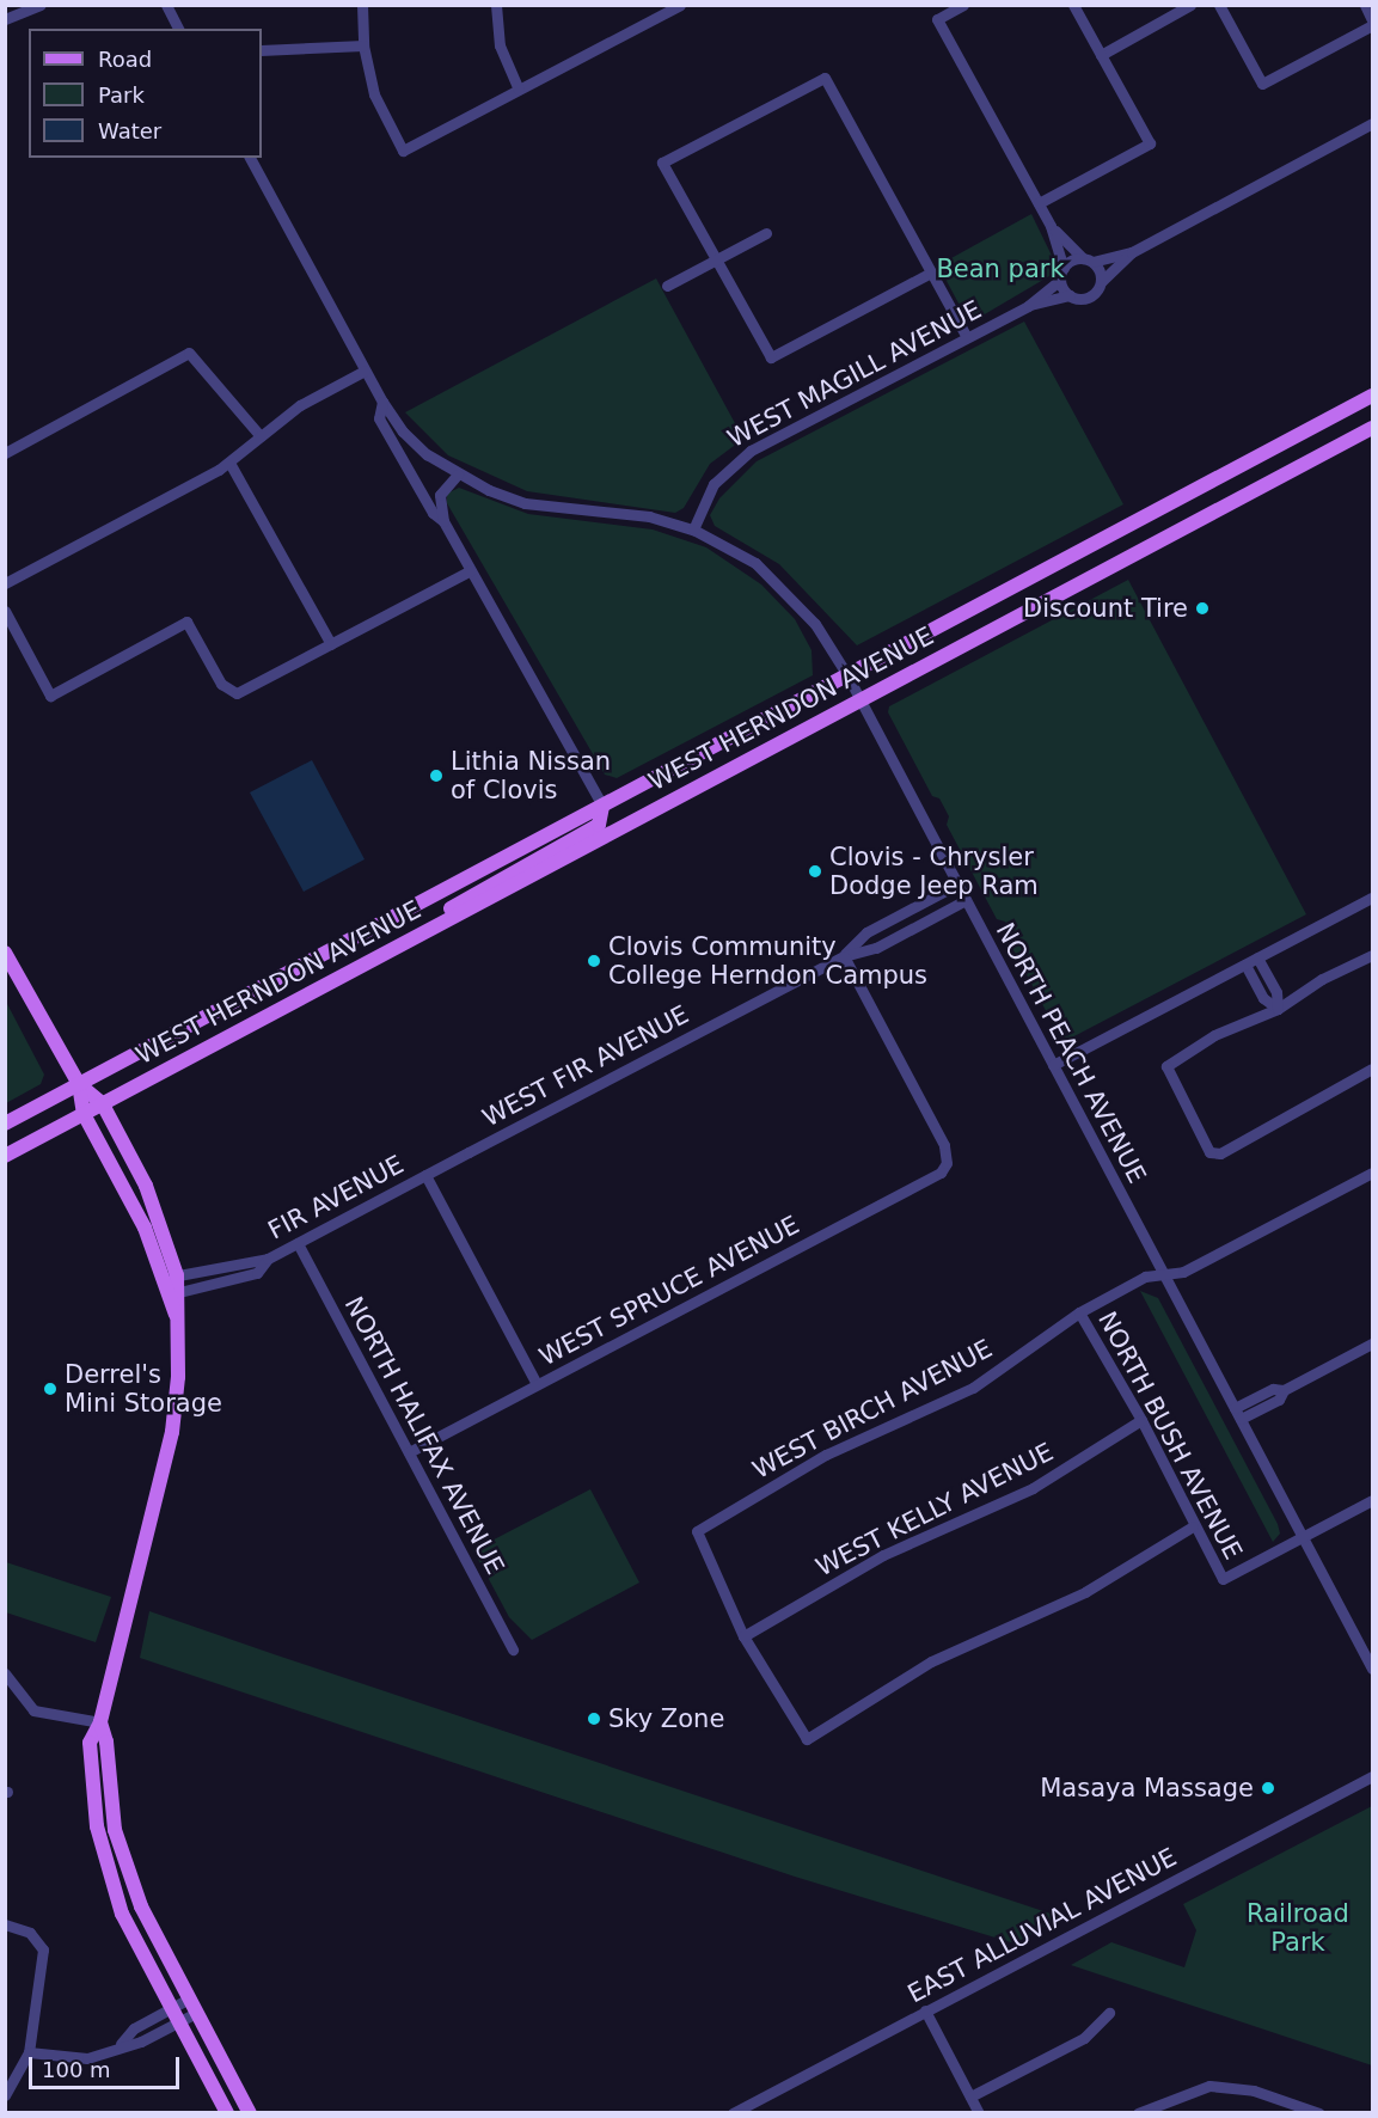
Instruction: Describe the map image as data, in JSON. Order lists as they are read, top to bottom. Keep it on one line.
{"streets":{"main road":["WEST HERNDON AVENUE"],"street":["WEST MAGILL AVENUE","NORTH PEACH AVENUE","WEST FIR AVENUE","FIR AVENUE","WEST SPRUCE AVENUE","WEST BIRCH AVENUE","NORTH HALIFAX AVENUE","NORTH BUSH AVENUE","WEST KELLY AVENUE","EAST ALLUVIAL AVENUE"]},"crossings":[["WEST MAGILL AVENUE","NORTH PEACH AVENUE"],["WEST HERNDON AVENUE","NORTH PEACH AVENUE"],["NORTH PEACH AVENUE","WEST FIR AVENUE"],["NORTH PEACH AVENUE","WEST BIRCH AVENUE"],["NORTH PEACH AVENUE","NORTH BUSH AVENUE"],["WEST FIR AVENUE","FIR AVENUE"],["WEST FIR AVENUE","WEST SPRUCE AVENUE"],["FIR AVENUE","NORTH HALIFAX AVENUE"],["WEST SPRUCE AVENUE","NORTH HALIFAX AVENUE"],["WEST BIRCH AVENUE","NORTH BUSH AVENUE"],["WEST BIRCH AVENUE","WEST KELLY AVENUE"],["NORTH BUSH AVENUE","WEST KELLY AVENUE"]],"parks":["Bean park","Railroad Park"],"places":["Discount Tire","Lithia Nissan of Clovis","Clovis - Chrysler Dodge Jeep Ram","Clovis Community College Herndon Campus","Derrel's Mini Storage","Sky Zone","Masaya Massage"],"legend":["Road","Park","Water"],"scale_bar":"100 m"}
